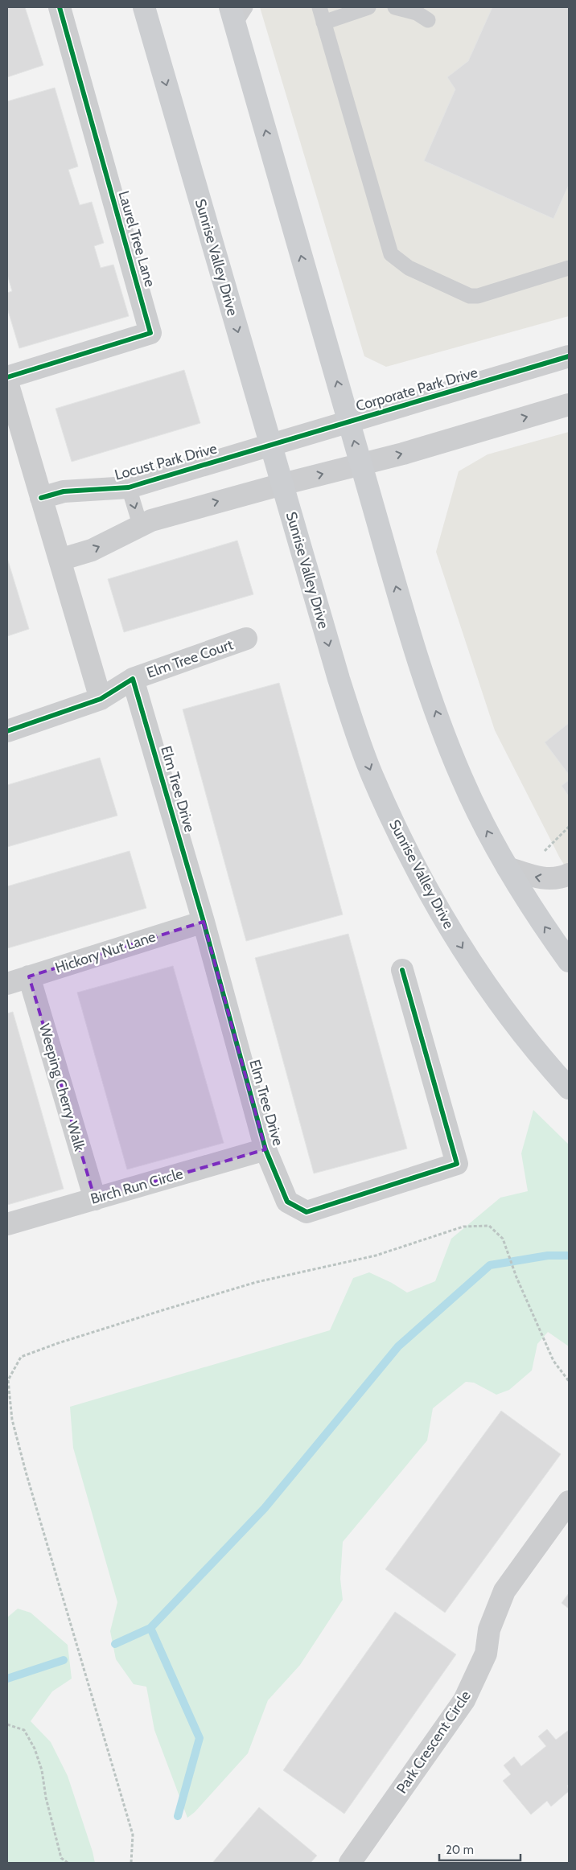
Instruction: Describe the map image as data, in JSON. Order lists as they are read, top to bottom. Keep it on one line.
{"streets":{"main road":["Sunrise Valley Drive"],"street":["Laurel Tree Lane","Corporate Park Drive","Locust Park Drive","Elm Tree Court","Elm Tree Drive","Hickory Nut Lane","Weeping Cherry Walk","Birch Run Circle","Park Crescent Circle"]},"crossings":[["Sunrise Valley Drive","Corporate Park Drive"],["Sunrise Valley Drive","Locust Park Drive"],["Corporate Park Drive","Locust Park Drive"],["Elm Tree Court","Elm Tree Drive"],["Elm Tree Drive","Hickory Nut Lane"],["Elm Tree Drive","Birch Run Circle"],["Hickory Nut Lane","Weeping Cherry Walk"],["Weeping Cherry Walk","Birch Run Circle"]],"scale_bar":"20 m"}
